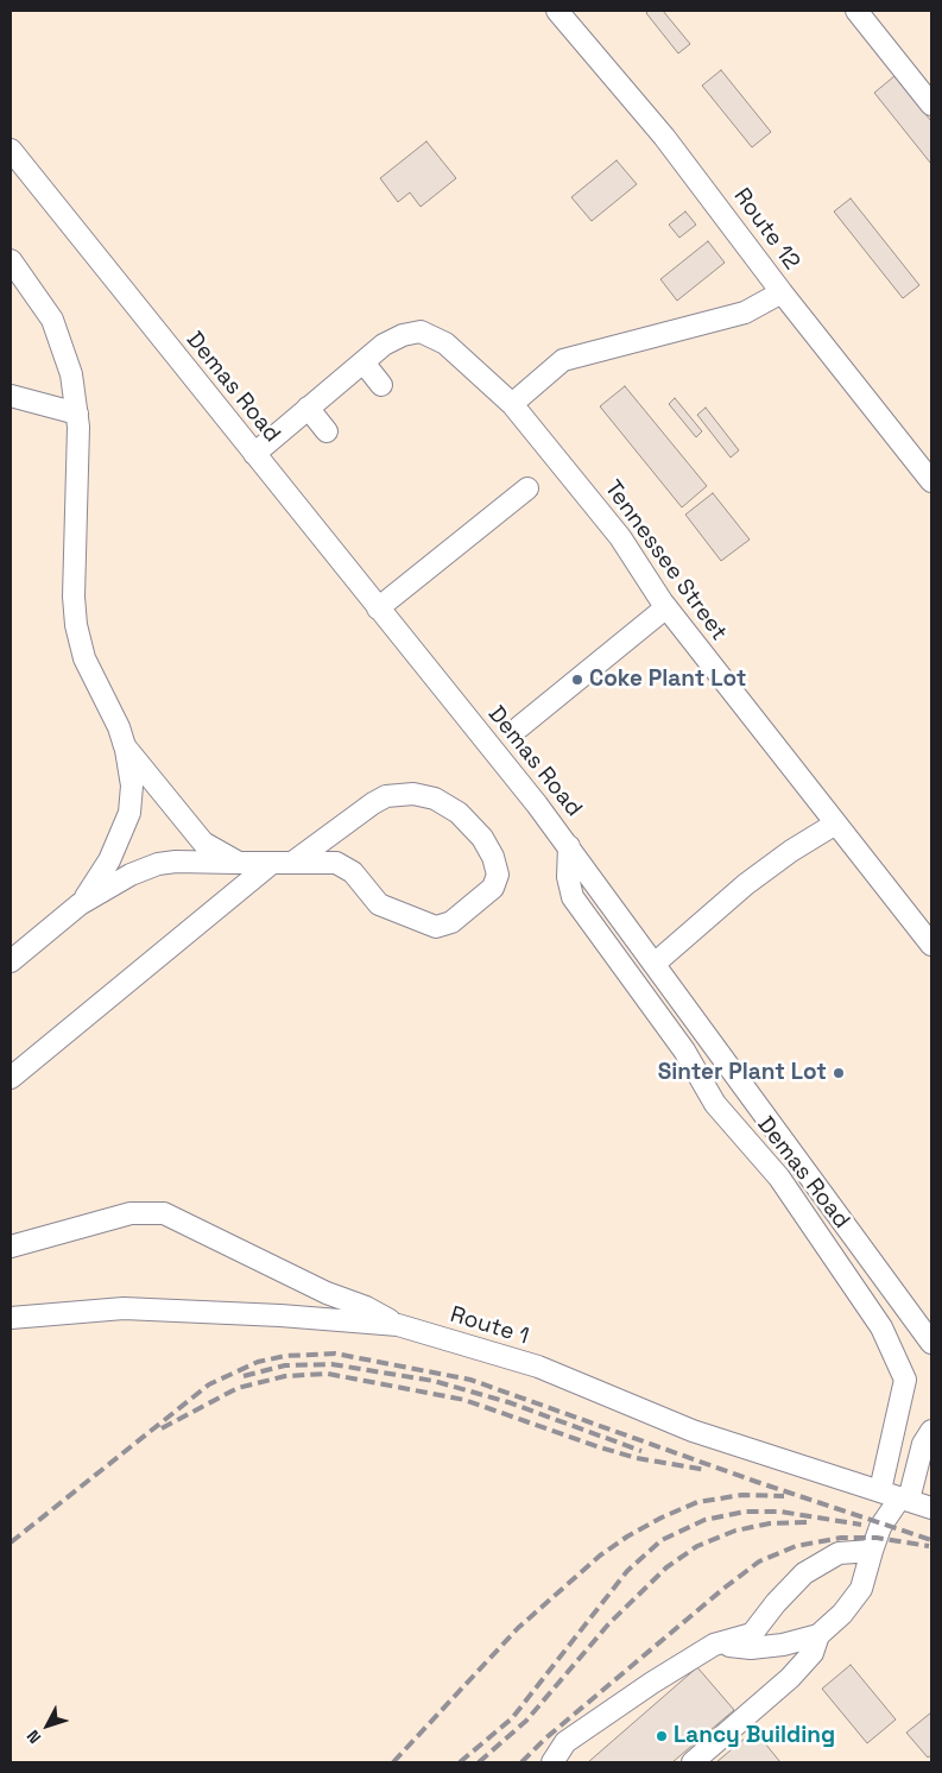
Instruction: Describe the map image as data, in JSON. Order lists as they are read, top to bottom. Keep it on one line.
{"streets":{"street":["Route 12","Demas Road","Tennessee Street","Route 1"]},"crossings":[["Demas Road","Tennessee Street"],["Demas Road","Route 1"]],"places":["Coke Plant Lot","Sinter Plant Lot","Lancy Building"],"north":"bottom left"}
